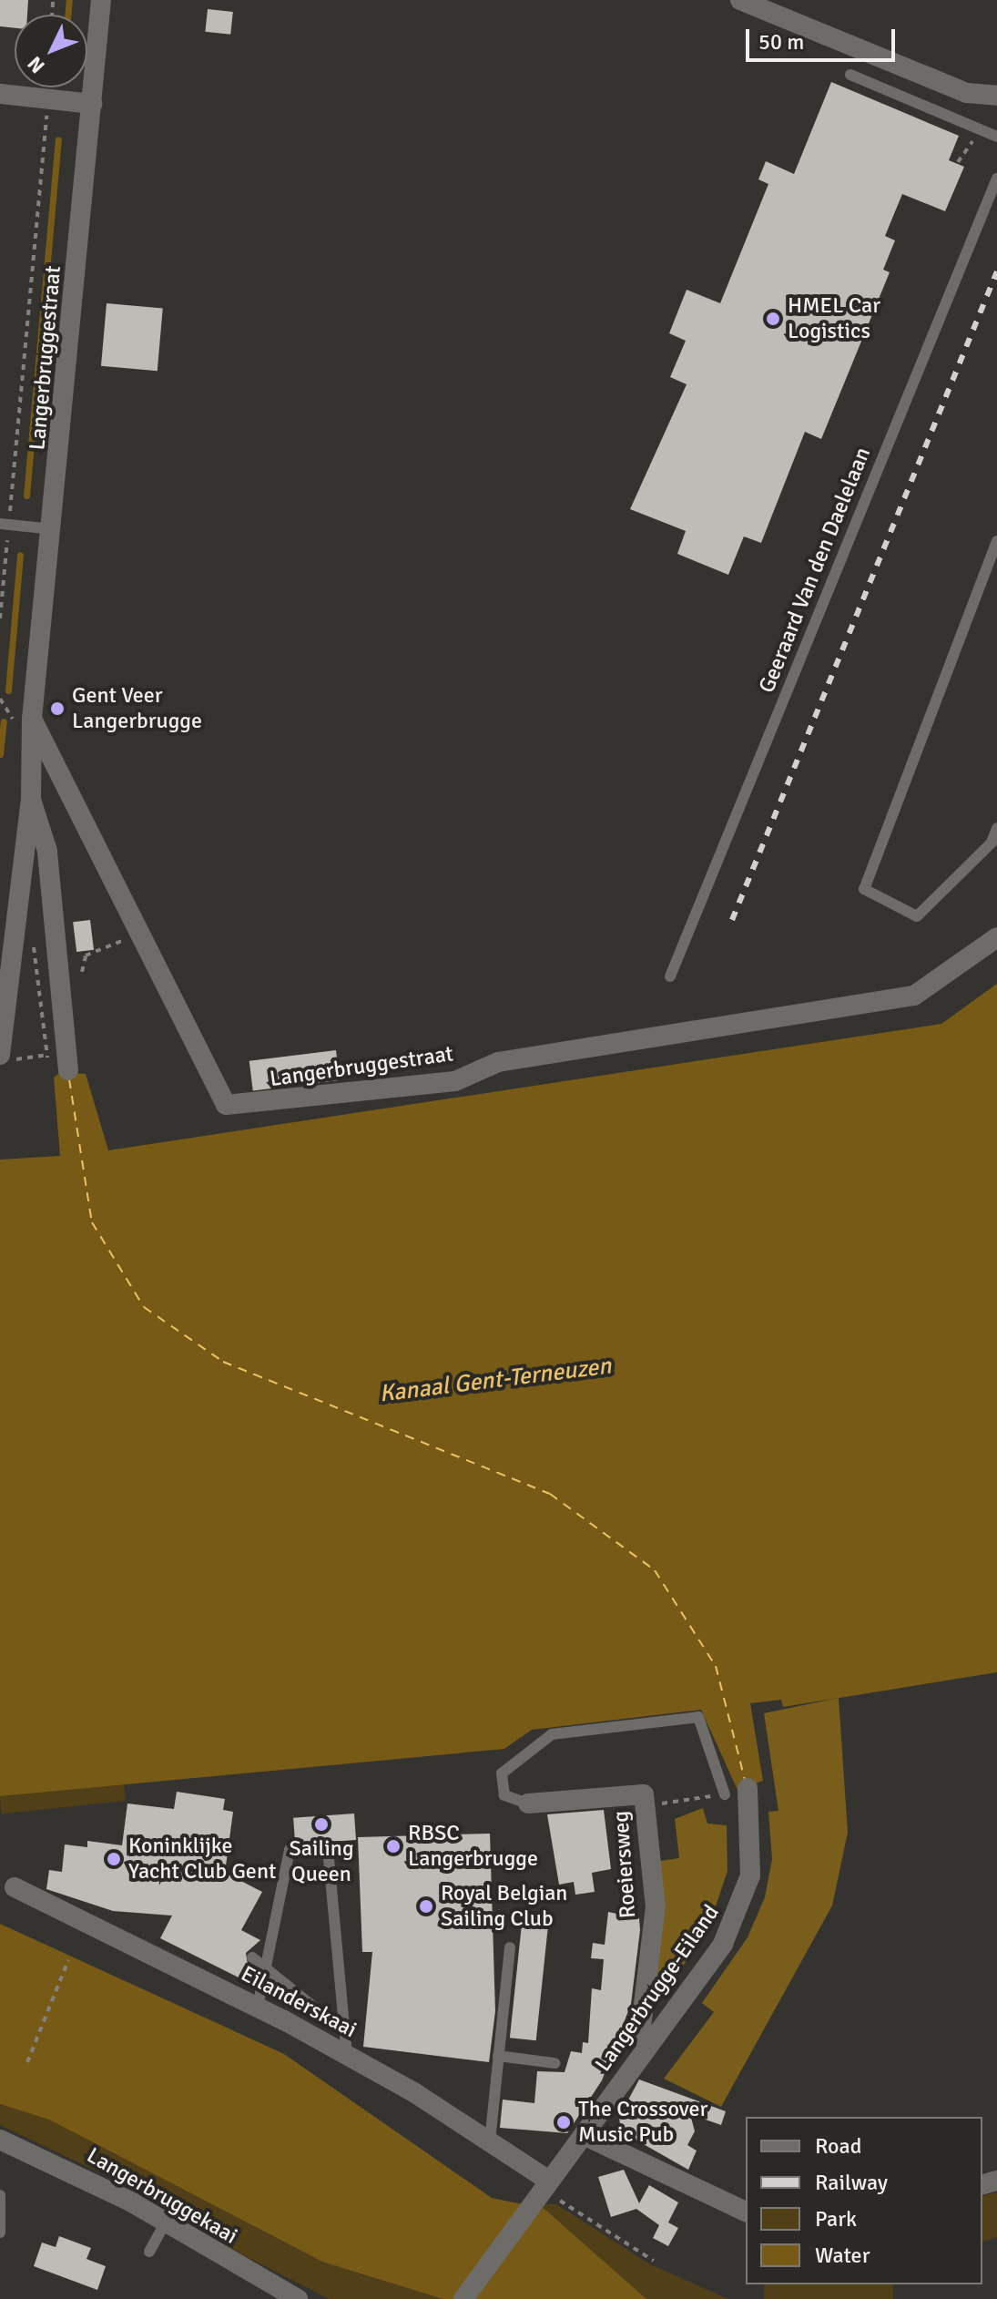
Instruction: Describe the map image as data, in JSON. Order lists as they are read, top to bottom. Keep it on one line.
{"streets":{"street":["Langerbruggestraat","Roeiersweg","Langerbrugge-Eiland","Eilanderskaai","Langerbruggekaai"],"lane":["Geeraard Van den Daelelaan"]},"crossings":[["Roeiersweg","Langerbrugge-Eiland"],["Langerbrugge-Eiland","Eilanderskaai"]],"water":["Kanaal Gent-Terneuzen"],"places":["HMEL Car Logistics","Gent Veer Langerbrugge","Sailing Queen","RBSC Langerbrugge","Koninklijke Yacht Club Gent","Royal Belgian Sailing Club","The Crossover Music Pub"],"legend":["Road","Railway","Park","Water"],"scale_bar":"50 m","north":"bottom left"}
